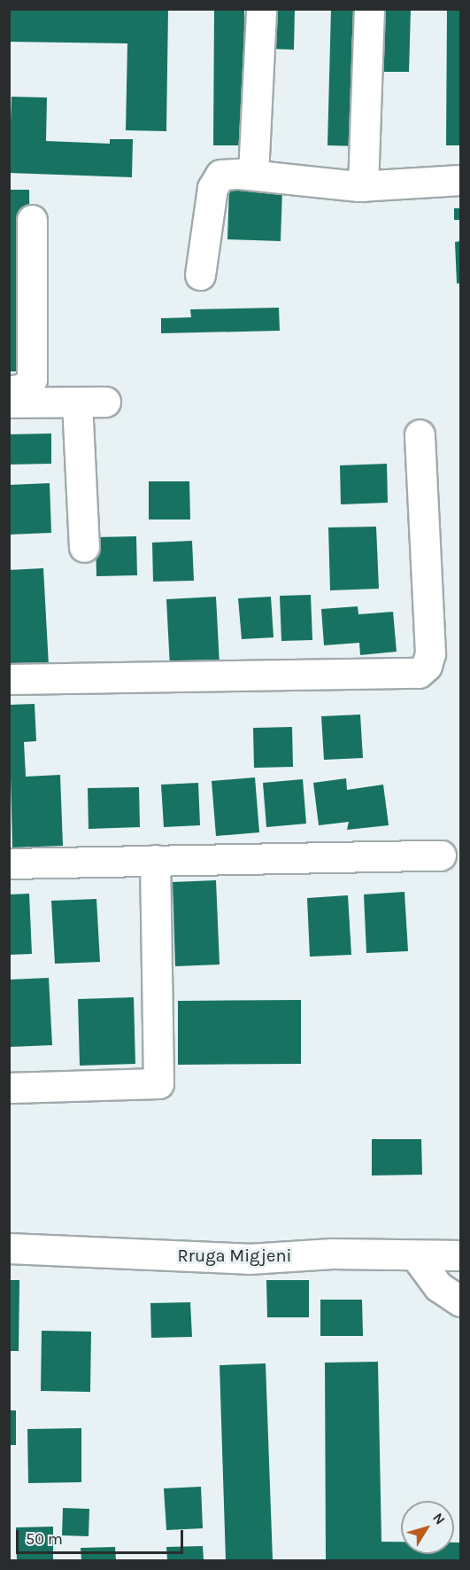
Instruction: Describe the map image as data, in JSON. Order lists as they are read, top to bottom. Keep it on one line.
{"streets":{"street":["Rruga Migjeni"]},"scale_bar":"50 m","north":"top right"}
